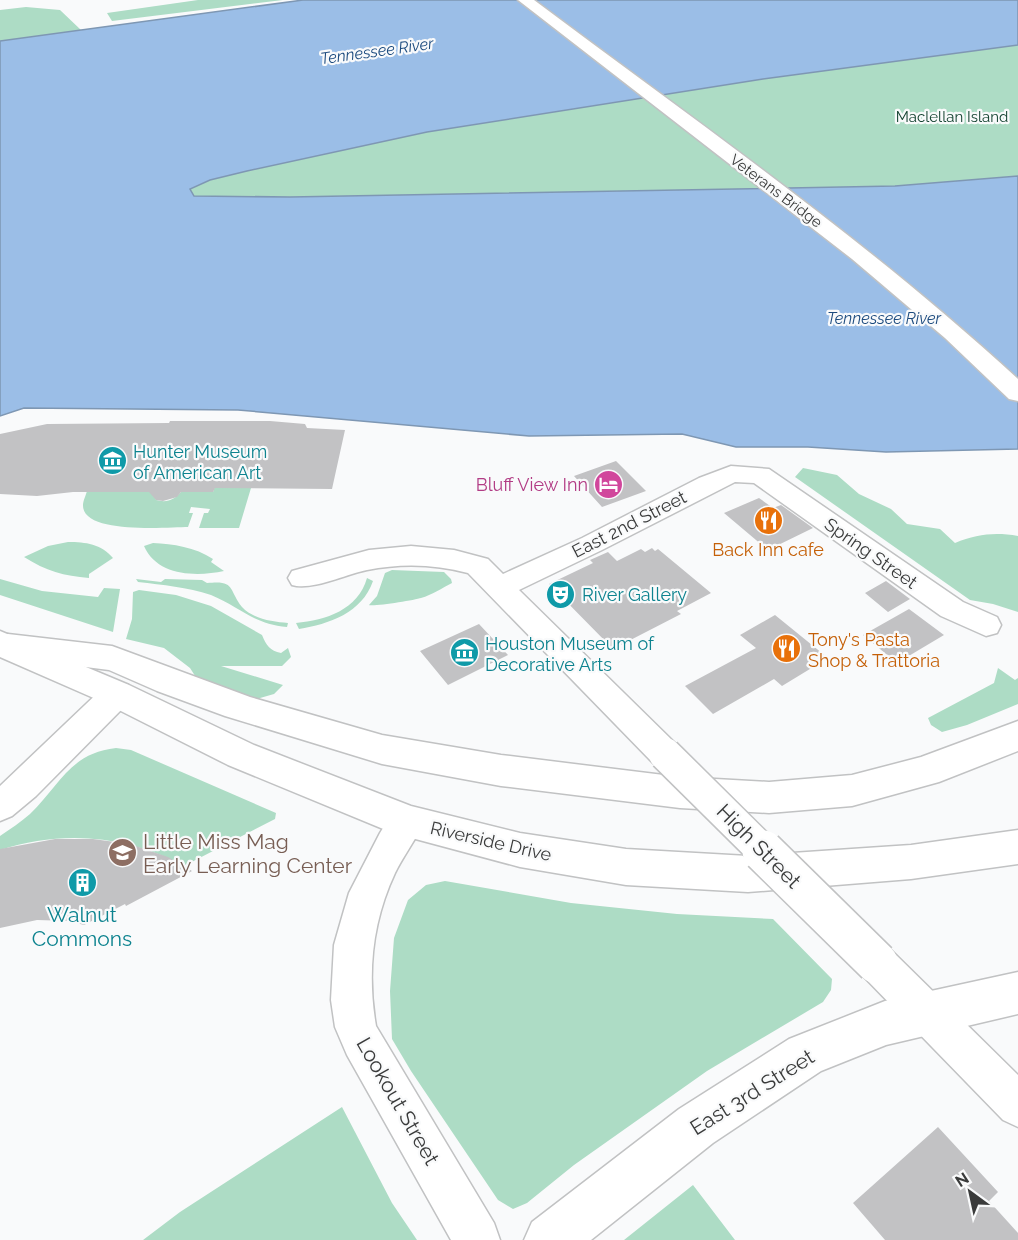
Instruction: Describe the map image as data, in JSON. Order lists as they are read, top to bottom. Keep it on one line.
{"streets":{"main road":["Veterans Bridge","Riverside Drive","East 3rd Street"],"street":["East 2nd Street","Spring Street","High Street","Lookout Street"]},"crossings":[["East 2nd Street","Spring Street"],["East 2nd Street","High Street"],["Riverside Drive","Lookout Street"],["High Street","East 3rd Street"]],"water":["Tennessee River"],"parks":["Maclellan Island"],"places":{"museum":["Hunter Museum of American Art","Houston Museum of Decorative Arts"],"hotel":["Bluff View Inn"],"restaurant":["Back Inn cafe","Tony's Pasta Shop & Trattoria"],"theatre":["River Gallery"],"school or university":["Little Miss Mag Early Learning Center"],"building":["Walnut Commons"]},"north":"top left"}
